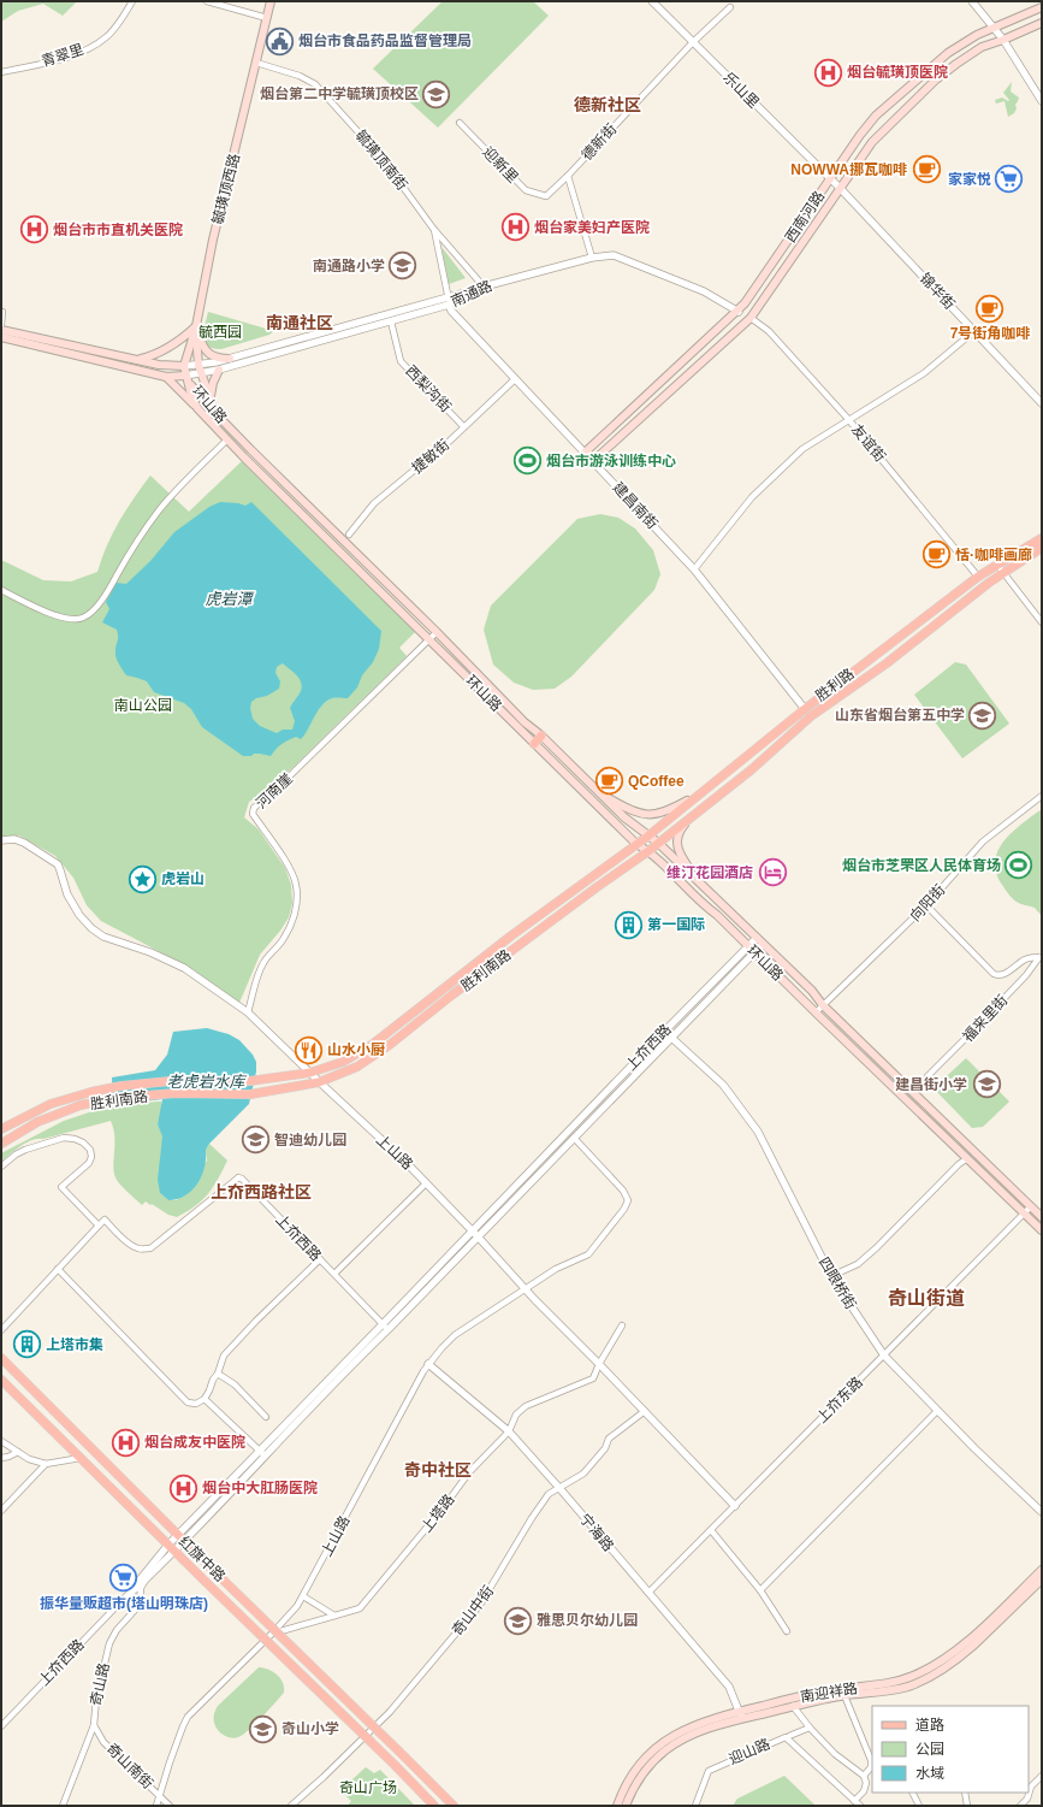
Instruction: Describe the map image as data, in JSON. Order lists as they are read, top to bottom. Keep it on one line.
{"streets":{"main road":["毓璜顶西路","西南河路","南通路","环山路","建昌南街","胜利路","胜利南路","红旗中路","南迎祥路"],"street":["青翠里","乐山里","德新街","毓璜顶南街","迎新里","锦华街","西梨沟街","友谊街","捷敏街","河南崖","向阳街","福来里街","上夼西路","上山路","四眼桥街","上夼东路","上塔路","宁海路","奇山中街","奇山路","迎山路","奇山南街"]},"crossings":[["乐山里","德新街"],["乐山里","西南河路"],["乐山里","锦华街"],["德新街","迎新里"],["毓璜顶南街","毓璜顶西路"],["毓璜顶南街","南通路"],["毓璜顶南街","建昌南街"],["毓璜顶西路","南通路"],["毓璜顶西路","环山路"],["西南河路","锦华街"],["西南河路","南通路"],["西南河路","友谊街"],["西南河路","建昌南街"],["南通路","西梨沟街"],["南通路","环山路"],["南通路","友谊街"],["南通路","建昌南街"],["西梨沟街","捷敏街"],["环山路","胜利路"],["环山路","河南崖"],["环山路","向阳街"],["环山路","胜利南路"],["环山路","上夼西路"],["环山路","上夼东路"],["友谊街","胜利路"],["捷敏街","建昌南街"],["建昌南街","胜利路"],["胜利路","胜利南路"],["河南崖","上山路"],["向阳街","福来里街"],["胜利南路","上山路"],["上夼西路","上山路"],["上夼西路","四眼桥街"],["上夼西路","红旗中路"],["上夼西路","奇山路"],["上山路","上夼东路"],["上山路","上塔路"],["上山路","宁海路"],["上山路","奇山中街"],["上山路","奇山南街"],["四眼桥街","上夼东路"],["上夼东路","宁海路"],["上塔路","宁海路"],["宁海路","奇山中街"],["宁海路","南迎祥路"],["奇山路","奇山南街"]],"districts":["德新社区","南通社区","上夼西路社区","奇山街道","奇中社区"],"water":["虎岩潭","老虎岩水库"],"parks":["毓西园","南山公园","奇山广场"],"places":{"public building":["烟台市食品药品监督管理局"],"hospital":["烟台毓璜顶医院","烟台家美妇产医院","烟台市市直机关医院","烟台成友中医院","烟台中大肛肠医院"],"school or university":["烟台第二中学毓璜顶校区","南通路小学","山东省烟台第五中学","建昌街小学","智迪幼儿园","雅思贝尔幼儿园","奇山小学"],"cafe":["NOWWA挪瓦咖啡","7号街角咖啡","恬·咖啡画廊","QCoffee"],"supermarket":["家家悦","振华量贩超市(塔山明珠店)"],"sports":["烟台市游泳训练中心","烟台市芝罘区人民体育场"],"hotel":["维汀花园酒店"],"place":["虎岩山"],"building":["第一国际","上塔市集"],"restaurant":["山水小厨"]},"legend":["道路","公园","水域"]}
